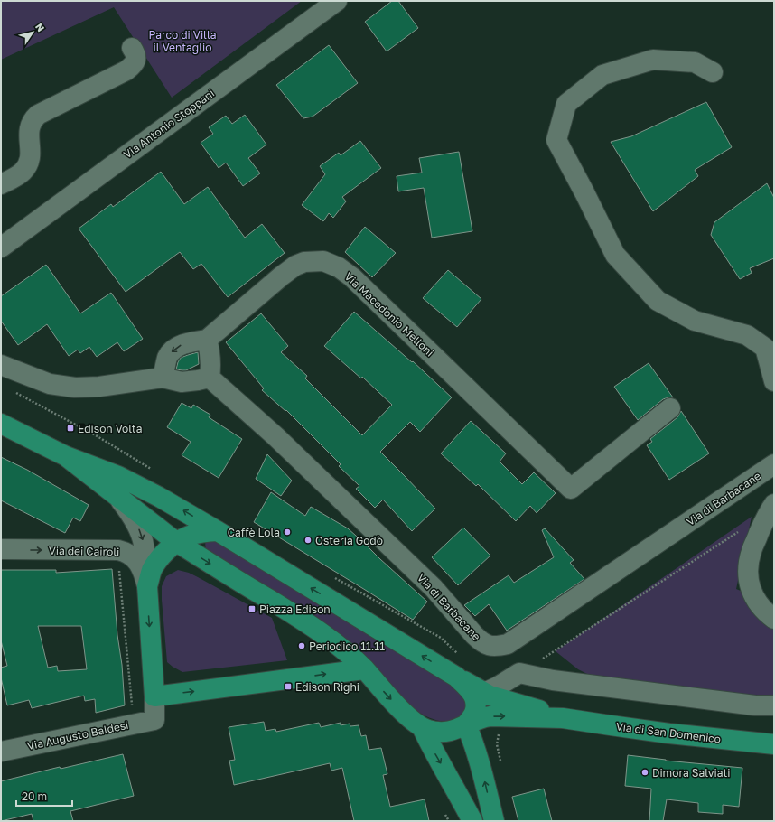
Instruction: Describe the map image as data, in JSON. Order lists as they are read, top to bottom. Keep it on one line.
{"streets":{"main road":["Via di San Domenico"],"street":["Via Antonio Stoppani","Via Macedonio Melloni","Via di Barbacane","Via dei Cairoli","Via Augusto Baldesi"]},"parks":["Parco di Villa il Ventaglio"],"places":{"transit":["Edison Volta","Piazza Edison","Edison Righi"],"other":["Caffè Lola","Osteria Godò","Periodico 11.11","Dimora Salviati"]},"scale_bar":"20 m","north":"top right"}
